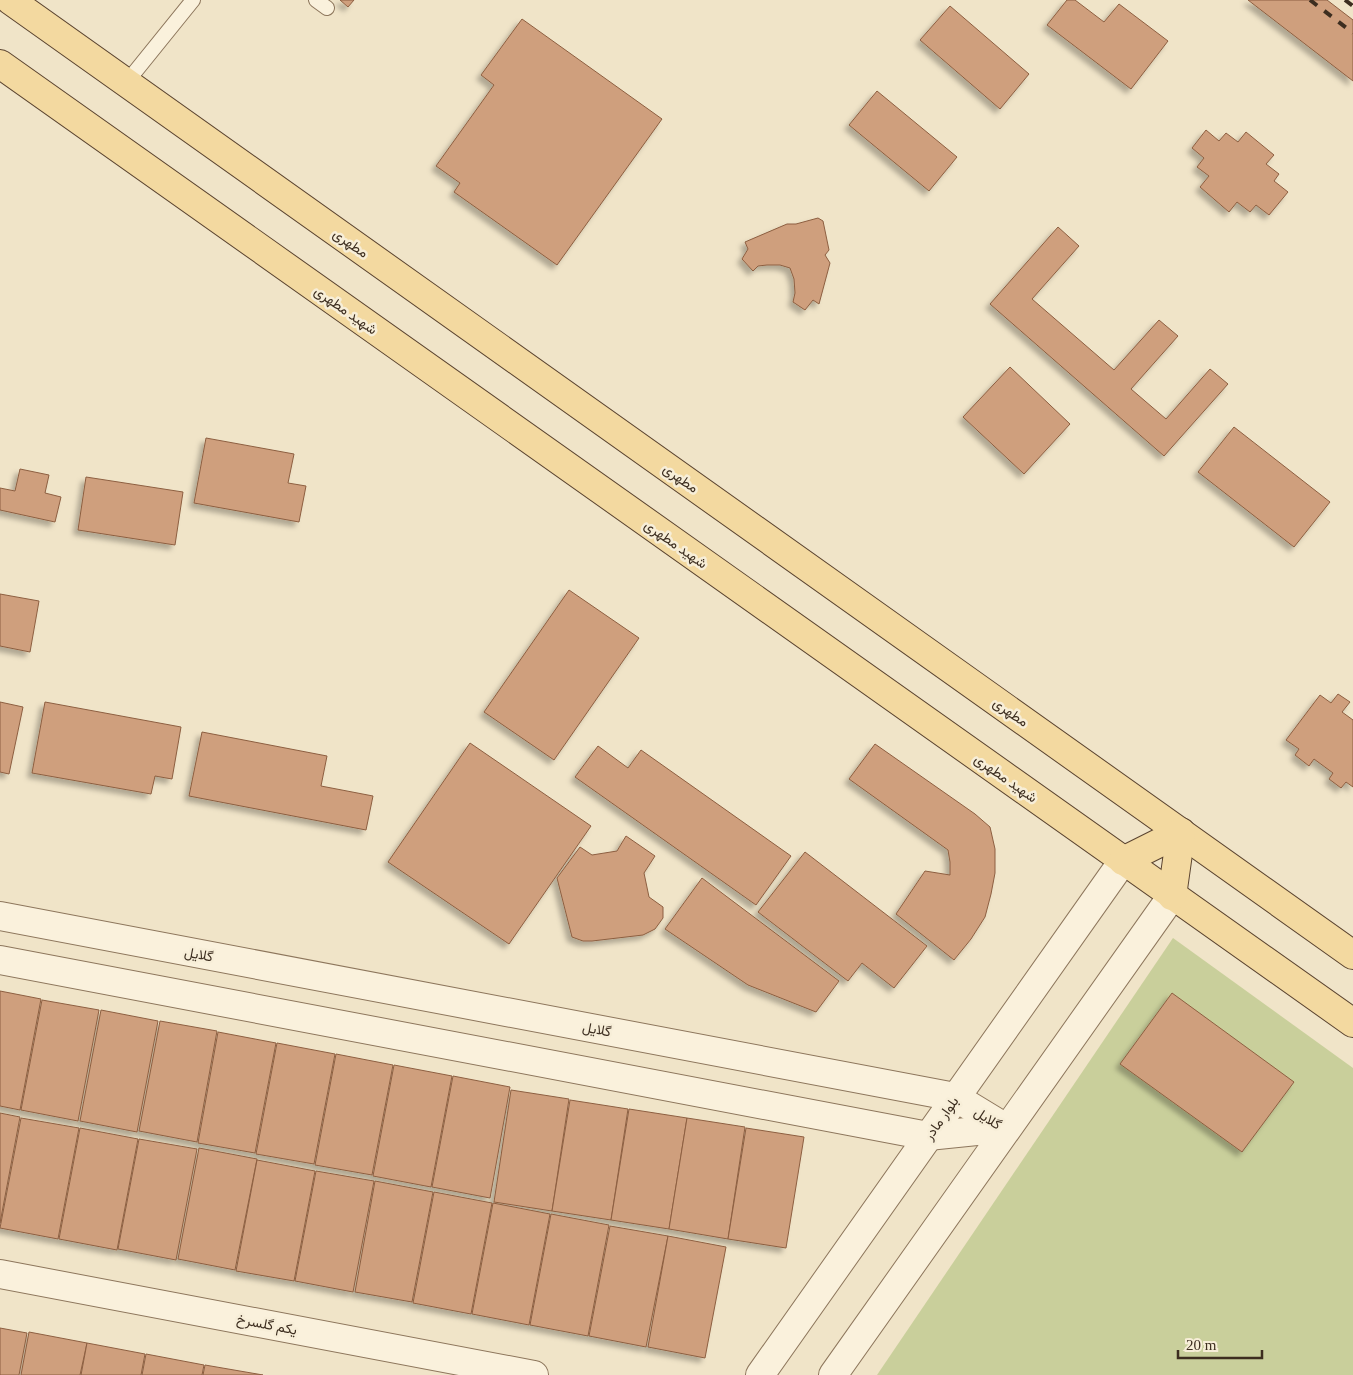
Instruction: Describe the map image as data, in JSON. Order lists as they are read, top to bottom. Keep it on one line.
{"streets":{"main road":["مطهری","شهید مطهری"],"street":["گلایل","بلوار مادر","یکم گلسرخ"]},"crossings":[["شهید مطهری","بلوار مادر"],["گلایل","بلوار مادر"]],"scale_bar":"20 m"}
